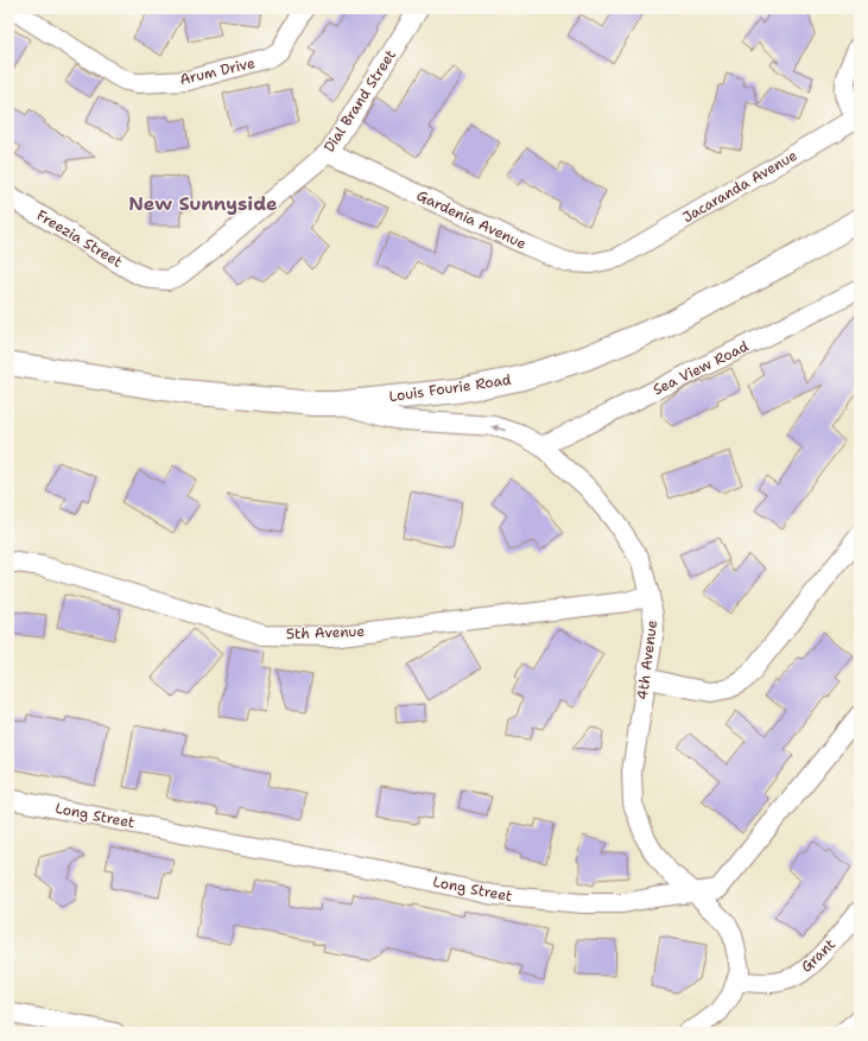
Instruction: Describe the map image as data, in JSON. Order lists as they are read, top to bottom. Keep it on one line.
{"streets":{"main road":["Louis Fourie Road"],"street":["Arum Drive","Dial Brand Street","Jacaranda Avenue","Gardenia Avenue","Freezia Street","Sea View Road","5th Avenue","4th Avenue","Long Street","Grant"]},"crossings":[["Dial Brand Street","Gardenia Avenue"],["Dial Brand Street","Freezia Street"],["Jacaranda Avenue","Gardenia Avenue"],["Sea View Road","4th Avenue"],["Louis Fourie Road","4th Avenue"],["5th Avenue","4th Avenue"],["4th Avenue","Long Street"],["4th Avenue","Grant"]],"districts":["New Sunnyside"]}
